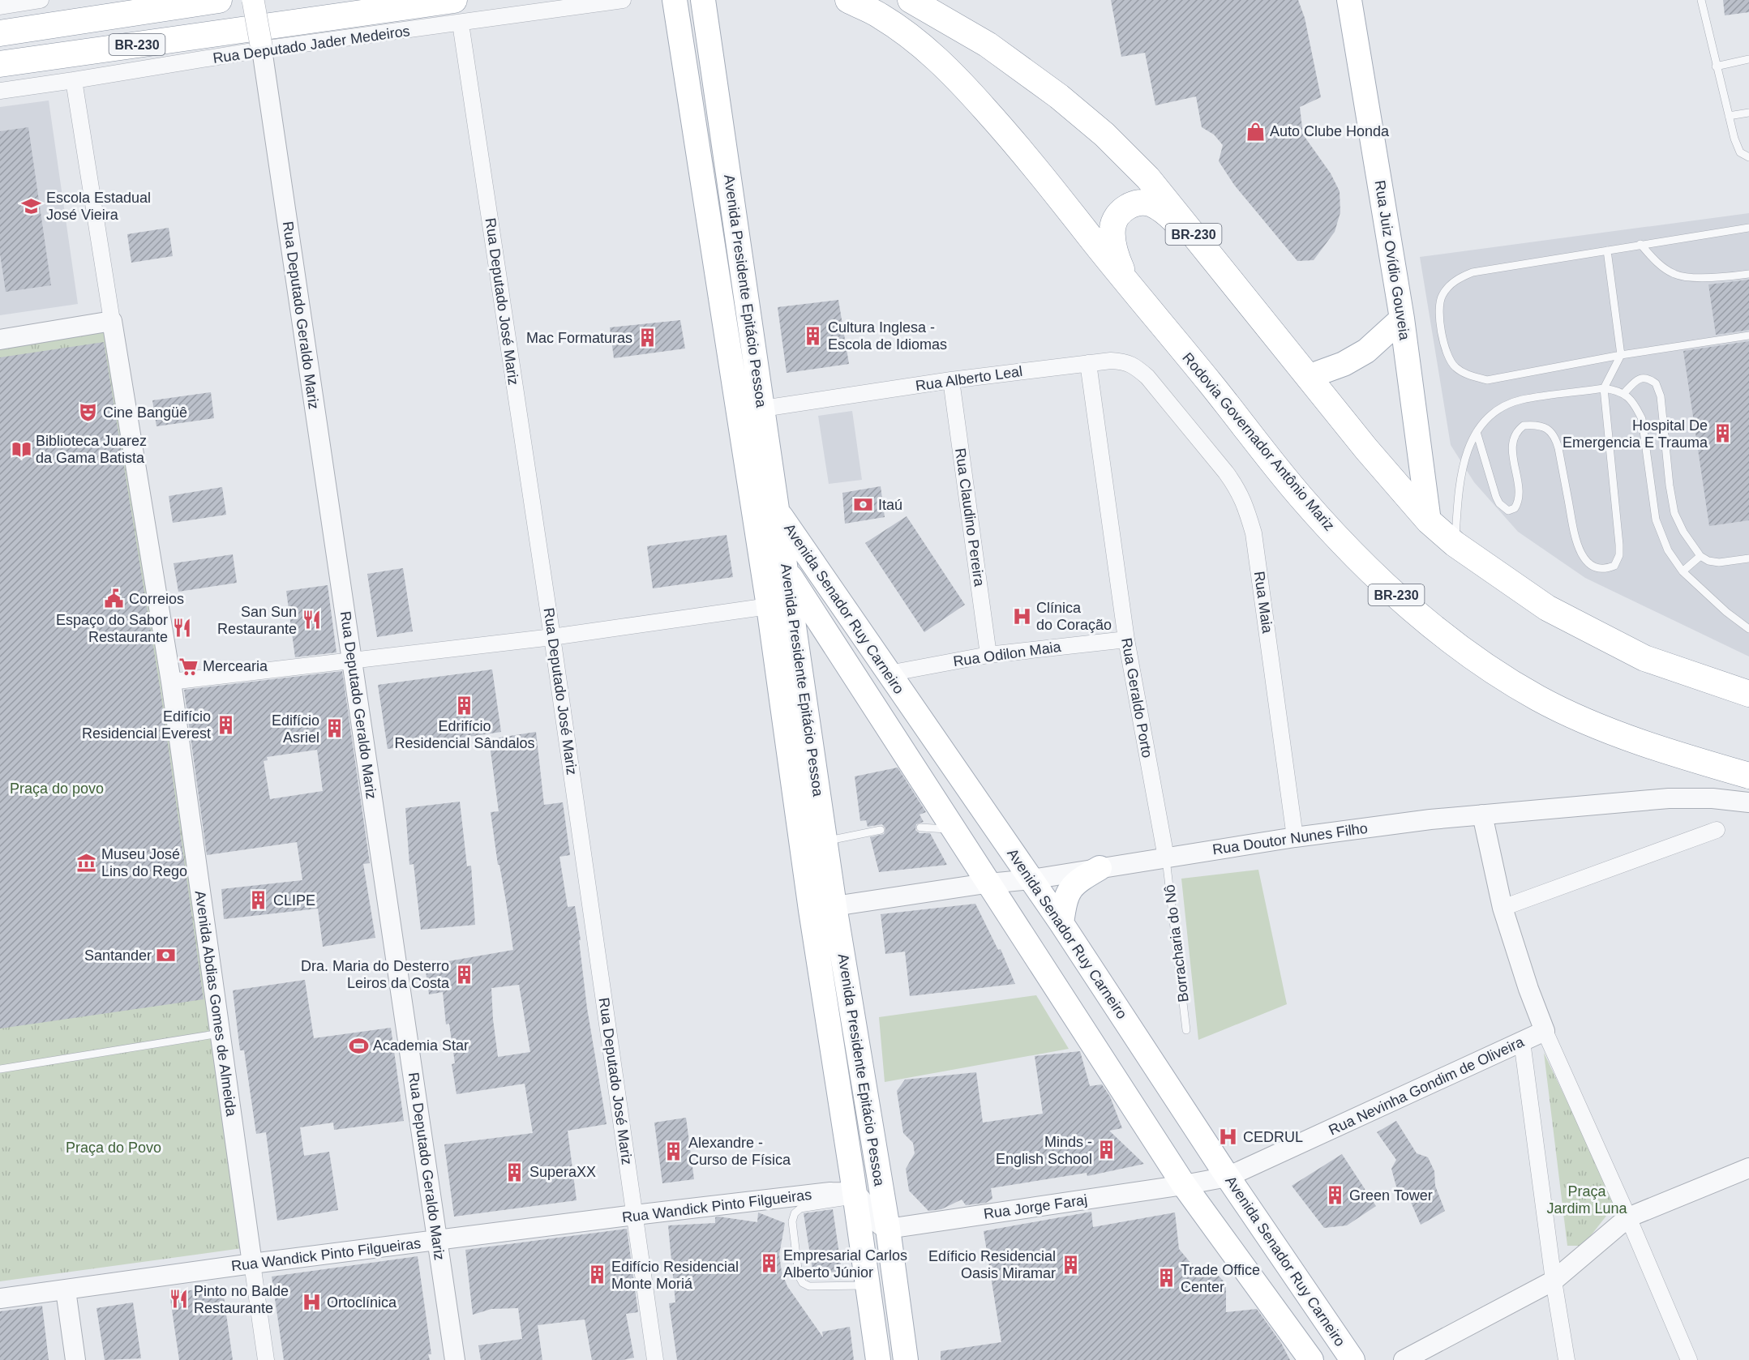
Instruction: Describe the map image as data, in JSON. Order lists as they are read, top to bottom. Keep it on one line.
{"streets":{"highway":["BR-230","Rodovia Governador Antônio Mariz"],"main road":["Rua Juiz Ovídio Gouveia","Avenida Presidente Epitácio Pessoa","Avenida Senador Ruy Carneiro"],"street":["Rua Deputado Jader Medeiros","Rua Deputado José Mariz","Rua Deputado Geraldo Mariz","Rua Alberto Leal","Rua Claudino Pereira","Rua Maia","Rua Odilon Maia","Rua Geraldo Porto","Rua Doutor Nunes Filho","Avenida Abdias Gomes de Almeida","Rua Nevinha Gondim de Oliveira","Rua Wandick Pinto Filgueiras","Rua Jorge Faraj"],"lane":["Borracharia do Nô"]},"crossings":[["BR-230","Rua Deputado Jader Medeiros"],["BR-230","Rua Juiz Ovídio Gouveia"],["BR-230","Rua Deputado José Mariz"],["Rua Deputado Jader Medeiros","Rua Deputado José Mariz"],["Rua Deputado Jader Medeiros","Rua Deputado Geraldo Mariz"],["Rua Deputado Jader Medeiros","Avenida Abdias Gomes de Almeida"],["Avenida Presidente Epitácio Pessoa","Rua Alberto Leal"],["Avenida Presidente Epitácio Pessoa","Avenida Senador Ruy Carneiro"],["Avenida Presidente Epitácio Pessoa","Rua Doutor Nunes Filho"],["Avenida Presidente Epitácio Pessoa","Rua Wandick Pinto Filgueiras"],["Avenida Presidente Epitácio Pessoa","Rua Jorge Faraj"],["Rua Deputado José Mariz","Rua Wandick Pinto Filgueiras"],["Rua Deputado Geraldo Mariz","Rua Wandick Pinto Filgueiras"],["Rua Alberto Leal","Rua Claudino Pereira"],["Rua Alberto Leal","Rua Maia"],["Rua Alberto Leal","Rua Geraldo Porto"],["Rua Claudino Pereira","Rua Odilon Maia"],["Rua Maia","Rua Doutor Nunes Filho"],["Avenida Senador Ruy Carneiro","Rua Odilon Maia"],["Avenida Senador Ruy Carneiro","Rua Doutor Nunes Filho"],["Avenida Senador Ruy Carneiro","Rua Nevinha Gondim de Oliveira"],["Avenida Senador Ruy Carneiro","Rua Jorge Faraj"],["Rua Odilon Maia","Rua Geraldo Porto"],["Rua Geraldo Porto","Rua Doutor Nunes Filho"],["Rua Geraldo Porto","Borracharia do Nô"],["Rua Doutor Nunes Filho","Borracharia do Nô"],["Avenida Abdias Gomes de Almeida","Rua Wandick Pinto Filgueiras"],["Rua Nevinha Gondim de Oliveira","Rua Jorge Faraj"]],"parks":["Praça do povo","Praça do Povo","Praça Jardim Luna"],"places":{"shop":["Auto Clube Honda"],"school or university":["Escola Estadual José Vieira"],"building":["Cultura Inglesa - Escola de Idiomas","Mac Formaturas","Hospital De Emergencia E Trauma","Edrifício Residencial Sândalos","Edifício Residencial Everest","Edifício Asriel","CLIPE","Dra. Maria do Desterro Leiros da Costa","Minds - English School","Alexandre - Curso de Física","SuperaXX","Green Tower","Empresarial Carlos Alberto Júnior","Edíficio Residencial Oasis Miramar","Edifício Residencial Monte Moriá","Trade Office Center"],"theatre":["Cine Bangüê"],"library":["Biblioteca Juarez da Gama Batista"],"bank":["Itaú","Santander"],"public building":["Correios"],"hospital":["Clínica do Coração","CEDRUL","Ortoclínica"],"restaurant":["San Sun Restaurante","Espaço do Sabor Restaurante","Pinto no Balde Restaurante"],"supermarket":["Mercearia"],"museum":["Museu José Lins do Rego"],"sports":["Academia Star"]}}
